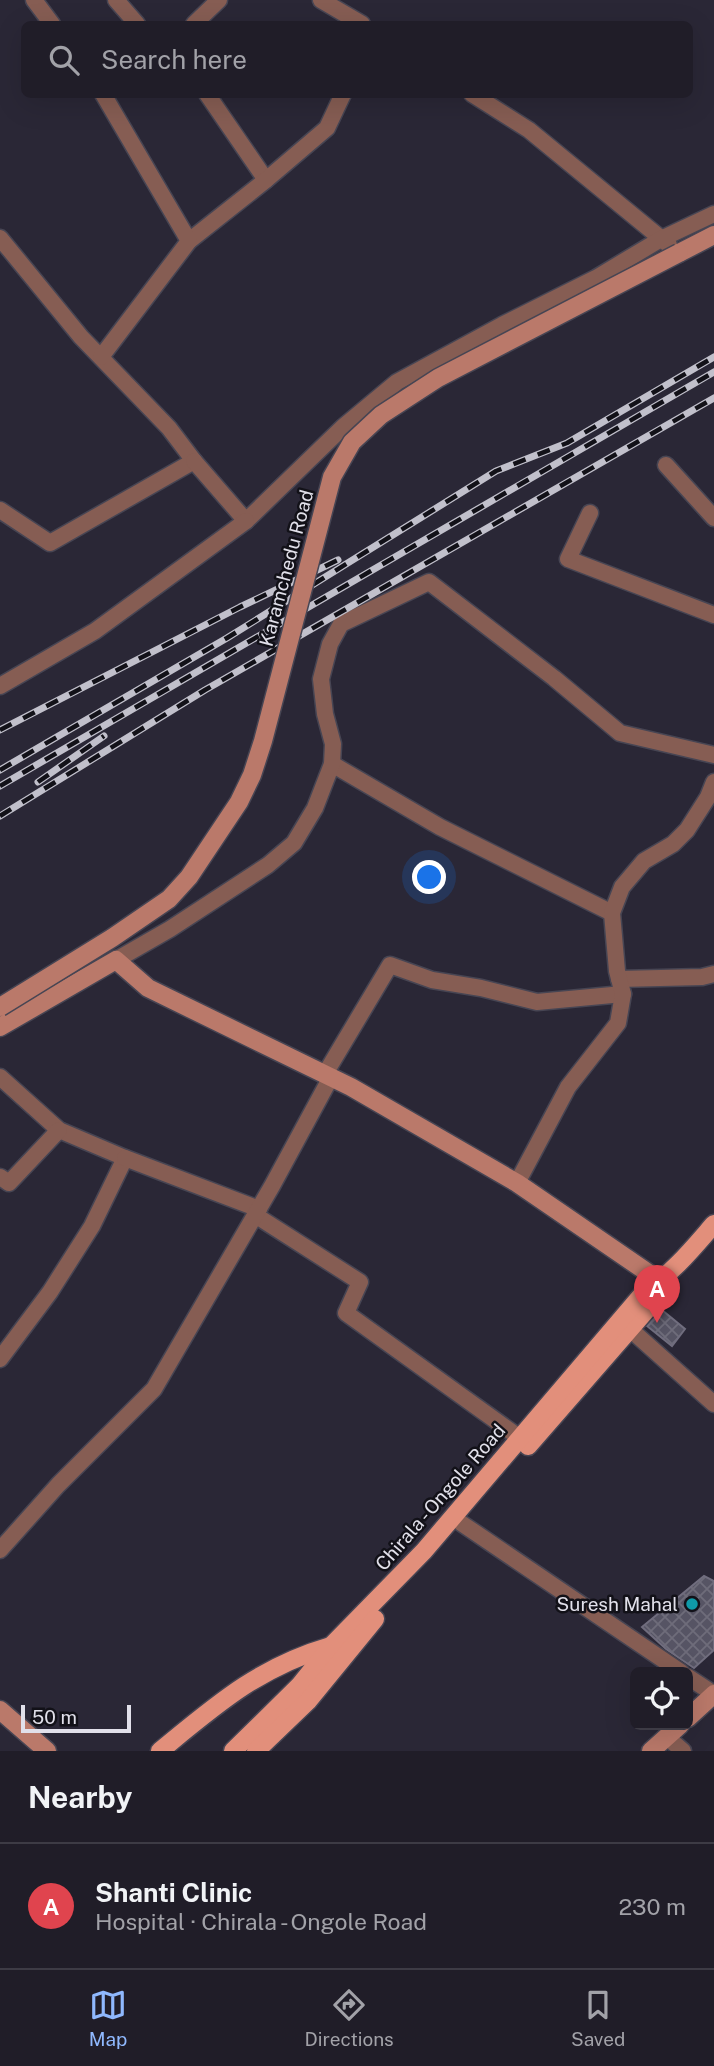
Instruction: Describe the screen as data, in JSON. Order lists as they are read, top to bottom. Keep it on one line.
{"streets":{"main road":["Chirala - Ongole Road"],"street":["Karamchedu Road"]},"places":["Suresh Mahal"],"scale_bar":"50 m","page":{"search":"Search here","pins":"A","scale":"50 m","heading":"Nearby","list":[{"mark":"A","name":"Shanti Clinic","note":"Hospital · Chirala - Ongole Road","value":"230 m"}],"nav":["Map","Directions","Saved"]}}
